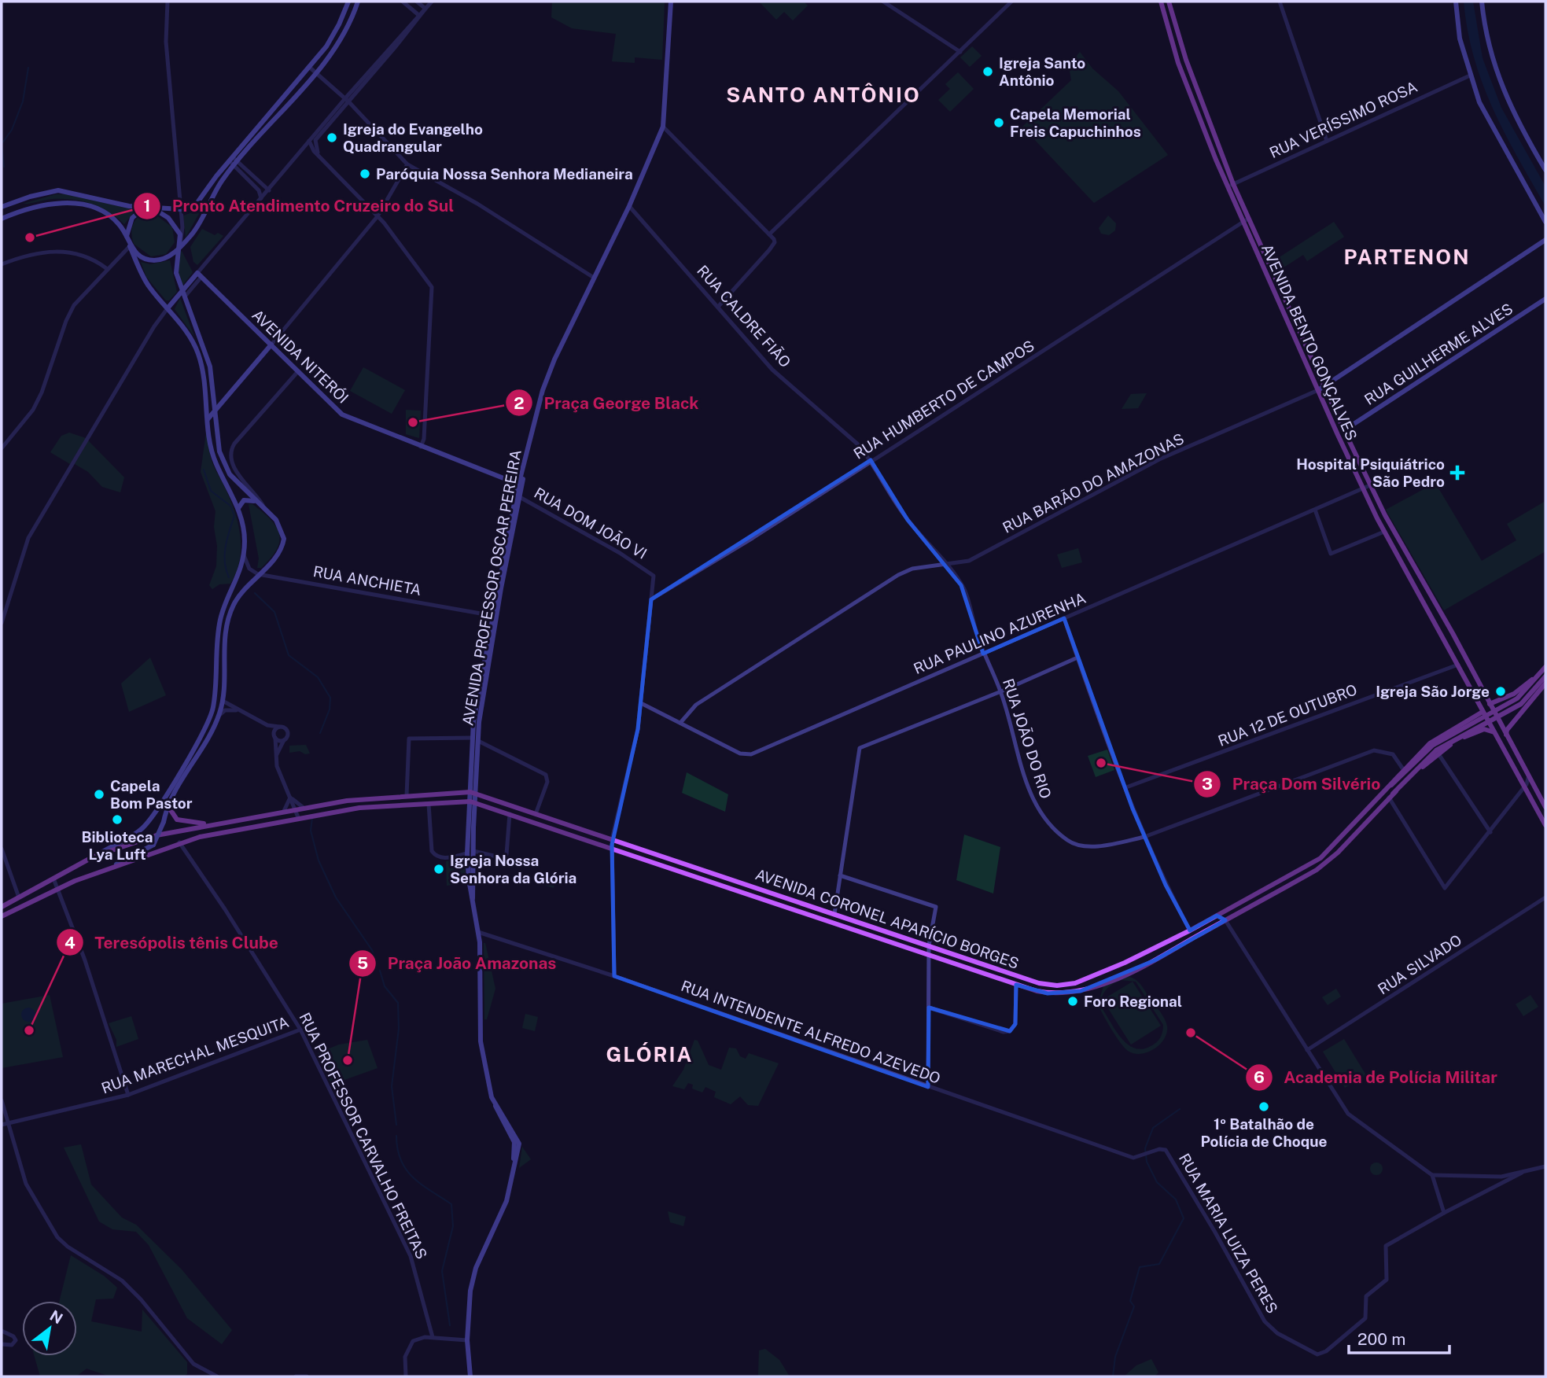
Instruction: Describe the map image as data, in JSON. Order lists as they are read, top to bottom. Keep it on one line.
{"streets":{"main road":["AVENIDA BENTO GONÇALVES","RUA GUILHERME ALVES","AVENIDA NITERÓI","RUA BARÃO DO AMAZONAS","AVENIDA PROFESSOR OSCAR PEREIRA","AVENIDA CORONEL APARÍCIO BORGES"],"street":["RUA VERÍSSIMO ROSA","RUA CALDRE FIÃO","RUA HUMBERTO DE CAMPOS","RUA DOM JOÃO VI","RUA ANCHIETA","RUA PAULINO AZURENHA","RUA 12 DE OUTUBRO","RUA JOÃO DO RIO","RUA SILVADO","RUA INTENDENTE ALFREDO AZEVEDO","RUA MARECHAL MESQUITA","RUA PROFESSOR CARVALHO FREITAS","RUA MARIA LUIZA PERES"]},"crossings":[["RUA VERÍSSIMO ROSA","AVENIDA BENTO GONÇALVES"],["RUA CALDRE FIÃO","RUA HUMBERTO DE CAMPOS"],["RUA CALDRE FIÃO","RUA BARÃO DO AMAZONAS"],["RUA CALDRE FIÃO","AVENIDA PROFESSOR OSCAR PEREIRA"],["RUA CALDRE FIÃO","RUA JOÃO DO RIO"],["AVENIDA BENTO GONÇALVES","RUA GUILHERME ALVES"],["AVENIDA BENTO GONÇALVES","RUA HUMBERTO DE CAMPOS"],["AVENIDA BENTO GONÇALVES","RUA BARÃO DO AMAZONAS"],["AVENIDA BENTO GONÇALVES","RUA PAULINO AZURENHA"],["AVENIDA BENTO GONÇALVES","RUA 12 DE OUTUBRO"],["AVENIDA BENTO GONÇALVES","AVENIDA CORONEL APARÍCIO BORGES"],["AVENIDA NITERÓI","AVENIDA PROFESSOR OSCAR PEREIRA"],["RUA HUMBERTO DE CAMPOS","RUA DOM JOÃO VI"],["RUA BARÃO DO AMAZONAS","RUA PAULINO AZURENHA"],["RUA BARÃO DO AMAZONAS","RUA JOÃO DO RIO"],["RUA DOM JOÃO VI","AVENIDA PROFESSOR OSCAR PEREIRA"],["RUA ANCHIETA","AVENIDA PROFESSOR OSCAR PEREIRA"],["AVENIDA PROFESSOR OSCAR PEREIRA","AVENIDA CORONEL APARÍCIO BORGES"],["AVENIDA PROFESSOR OSCAR PEREIRA","RUA INTENDENTE ALFREDO AZEVEDO"],["RUA PAULINO AZURENHA","RUA JOÃO DO RIO"],["RUA JOÃO DO RIO","AVENIDA CORONEL APARÍCIO BORGES"],["AVENIDA CORONEL APARÍCIO BORGES","RUA PROFESSOR CARVALHO FREITAS"],["RUA INTENDENTE ALFREDO AZEVEDO","RUA MARIA LUIZA PERES"],["RUA MARECHAL MESQUITA","RUA PROFESSOR CARVALHO FREITAS"]],"districts":["SANTO ANTÔNIO","PARTENON","GLÓRIA"],"places":{"other":["Igreja Santo Antônio","Capela Memorial Freis Capuchinhos","Igreja do Evangelho Quadrangular","Paróquia Nossa Senhora Medianeira","Pronto Atendimento Cruzeiro do Sul","Praça George Black","Igreja São Jorge","Praça Dom Silvério","Capela Bom Pastor","Biblioteca Lya Luft","Igreja Nossa Senhora da Glória","Foro Regional","Teresópolis tênis Clube","Academia de Polícia Militar","Praça João Amazonas","1º Batalhão de Polícia de Choque"],"health":["Hospital Psiquiátrico São Pedro"]},"scale_bar":"200 m","north":"top right"}
